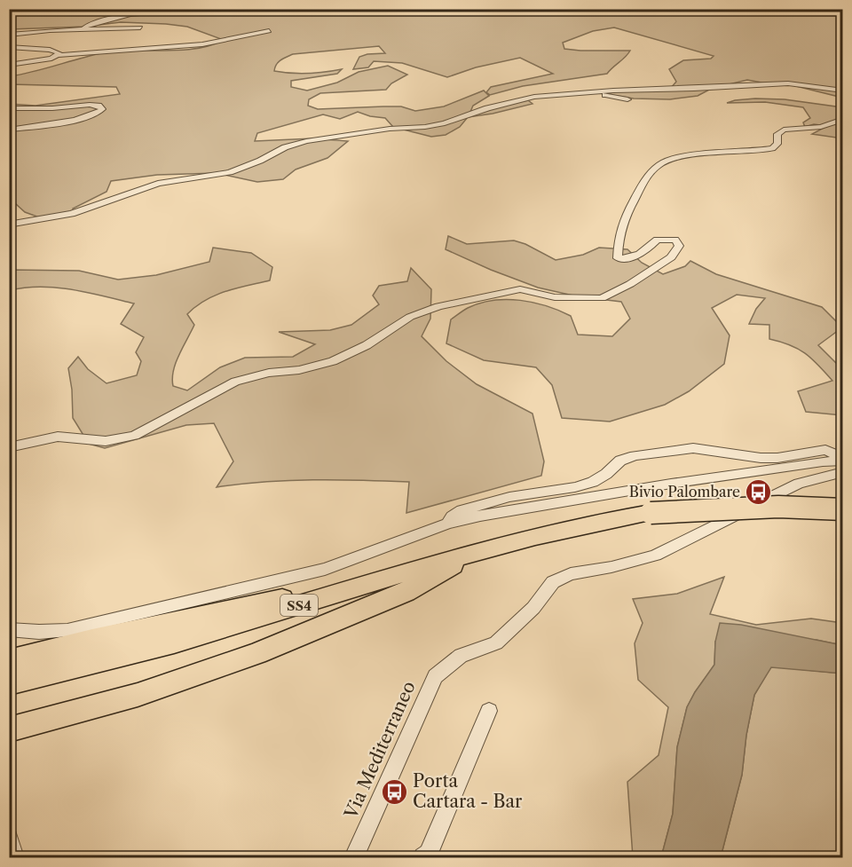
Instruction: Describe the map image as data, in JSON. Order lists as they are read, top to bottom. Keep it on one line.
{"streets":{"highway":["SS4"],"street":["Via Mediterraneo"]},"places":{"bus stop":["Bivio Palombare","Porta Cartara - Bar"]}}
